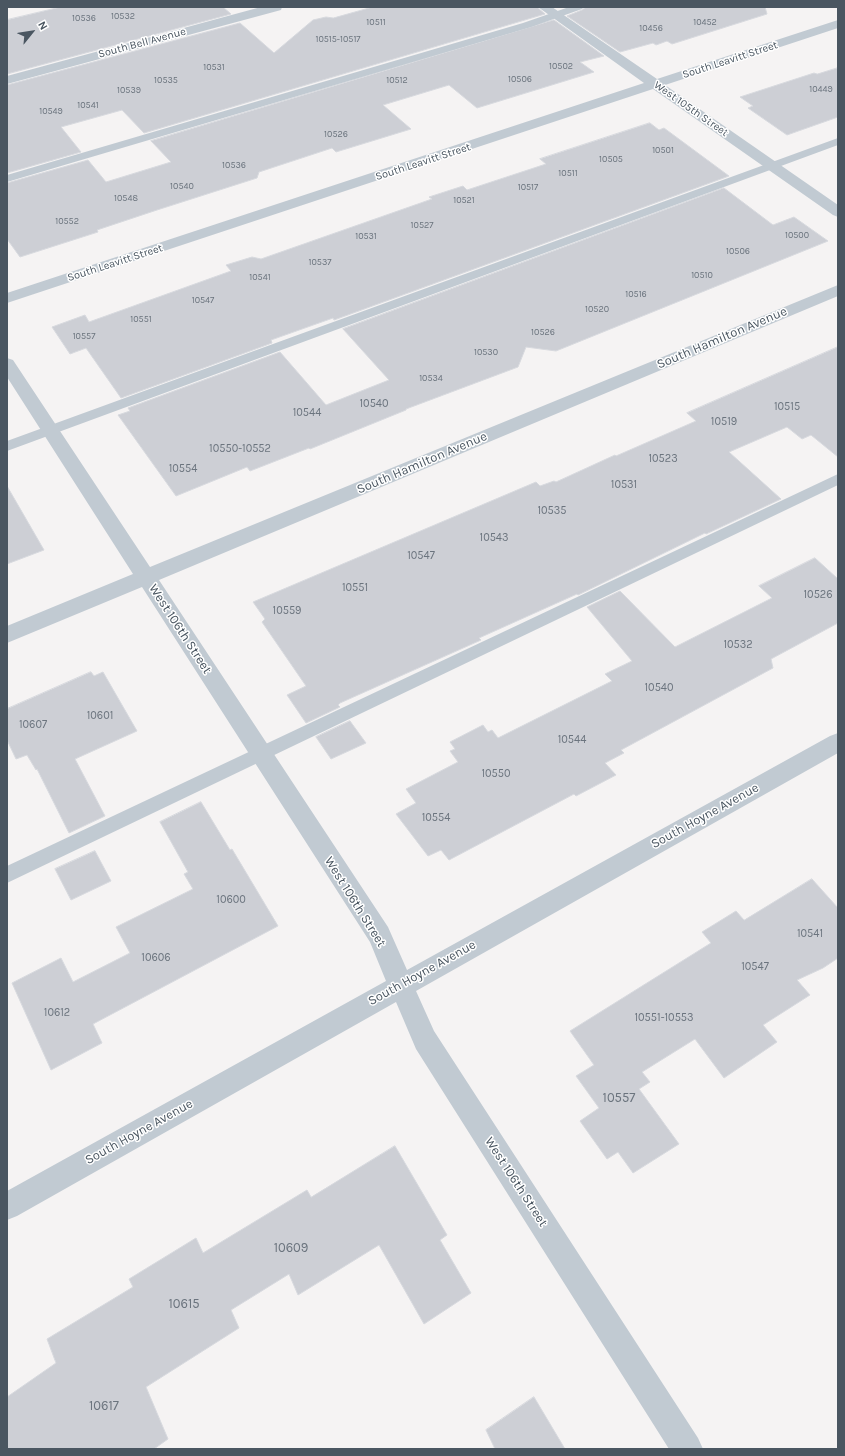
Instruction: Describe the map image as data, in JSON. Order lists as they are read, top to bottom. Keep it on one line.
{"streets":{"street":["South Bell Avenue","South Leavitt Street","West 105th Street","South Hamilton Avenue","West 106th Street","South Hoyne Avenue"]},"crossings":[["South Leavitt Street","West 105th Street"],["South Hamilton Avenue","West 106th Street"],["West 106th Street","South Hoyne Avenue"]],"house_numbers":["10532","10536","10511","10452","10456","10515-10517","10502","10531","10506","10535","10512","10449","10539","10541","10549","10526","10501","10505","10536","10511","10540","10517","10548","10521","10552","10527","10500","10531","10506","10537","10510","10541","10516","10547","10520","10551","10526","10557","10530","10534","10540","10515","10544","10519","10550-10552","10523","10554","10531","10535","10543","10547","10551","10526","10559","10532","10540","10601","10607","10544","10550","10554","10600","10541","10606","10547","10612","10551-10553","10557","10609","10615","10617"],"north":"top right"}
